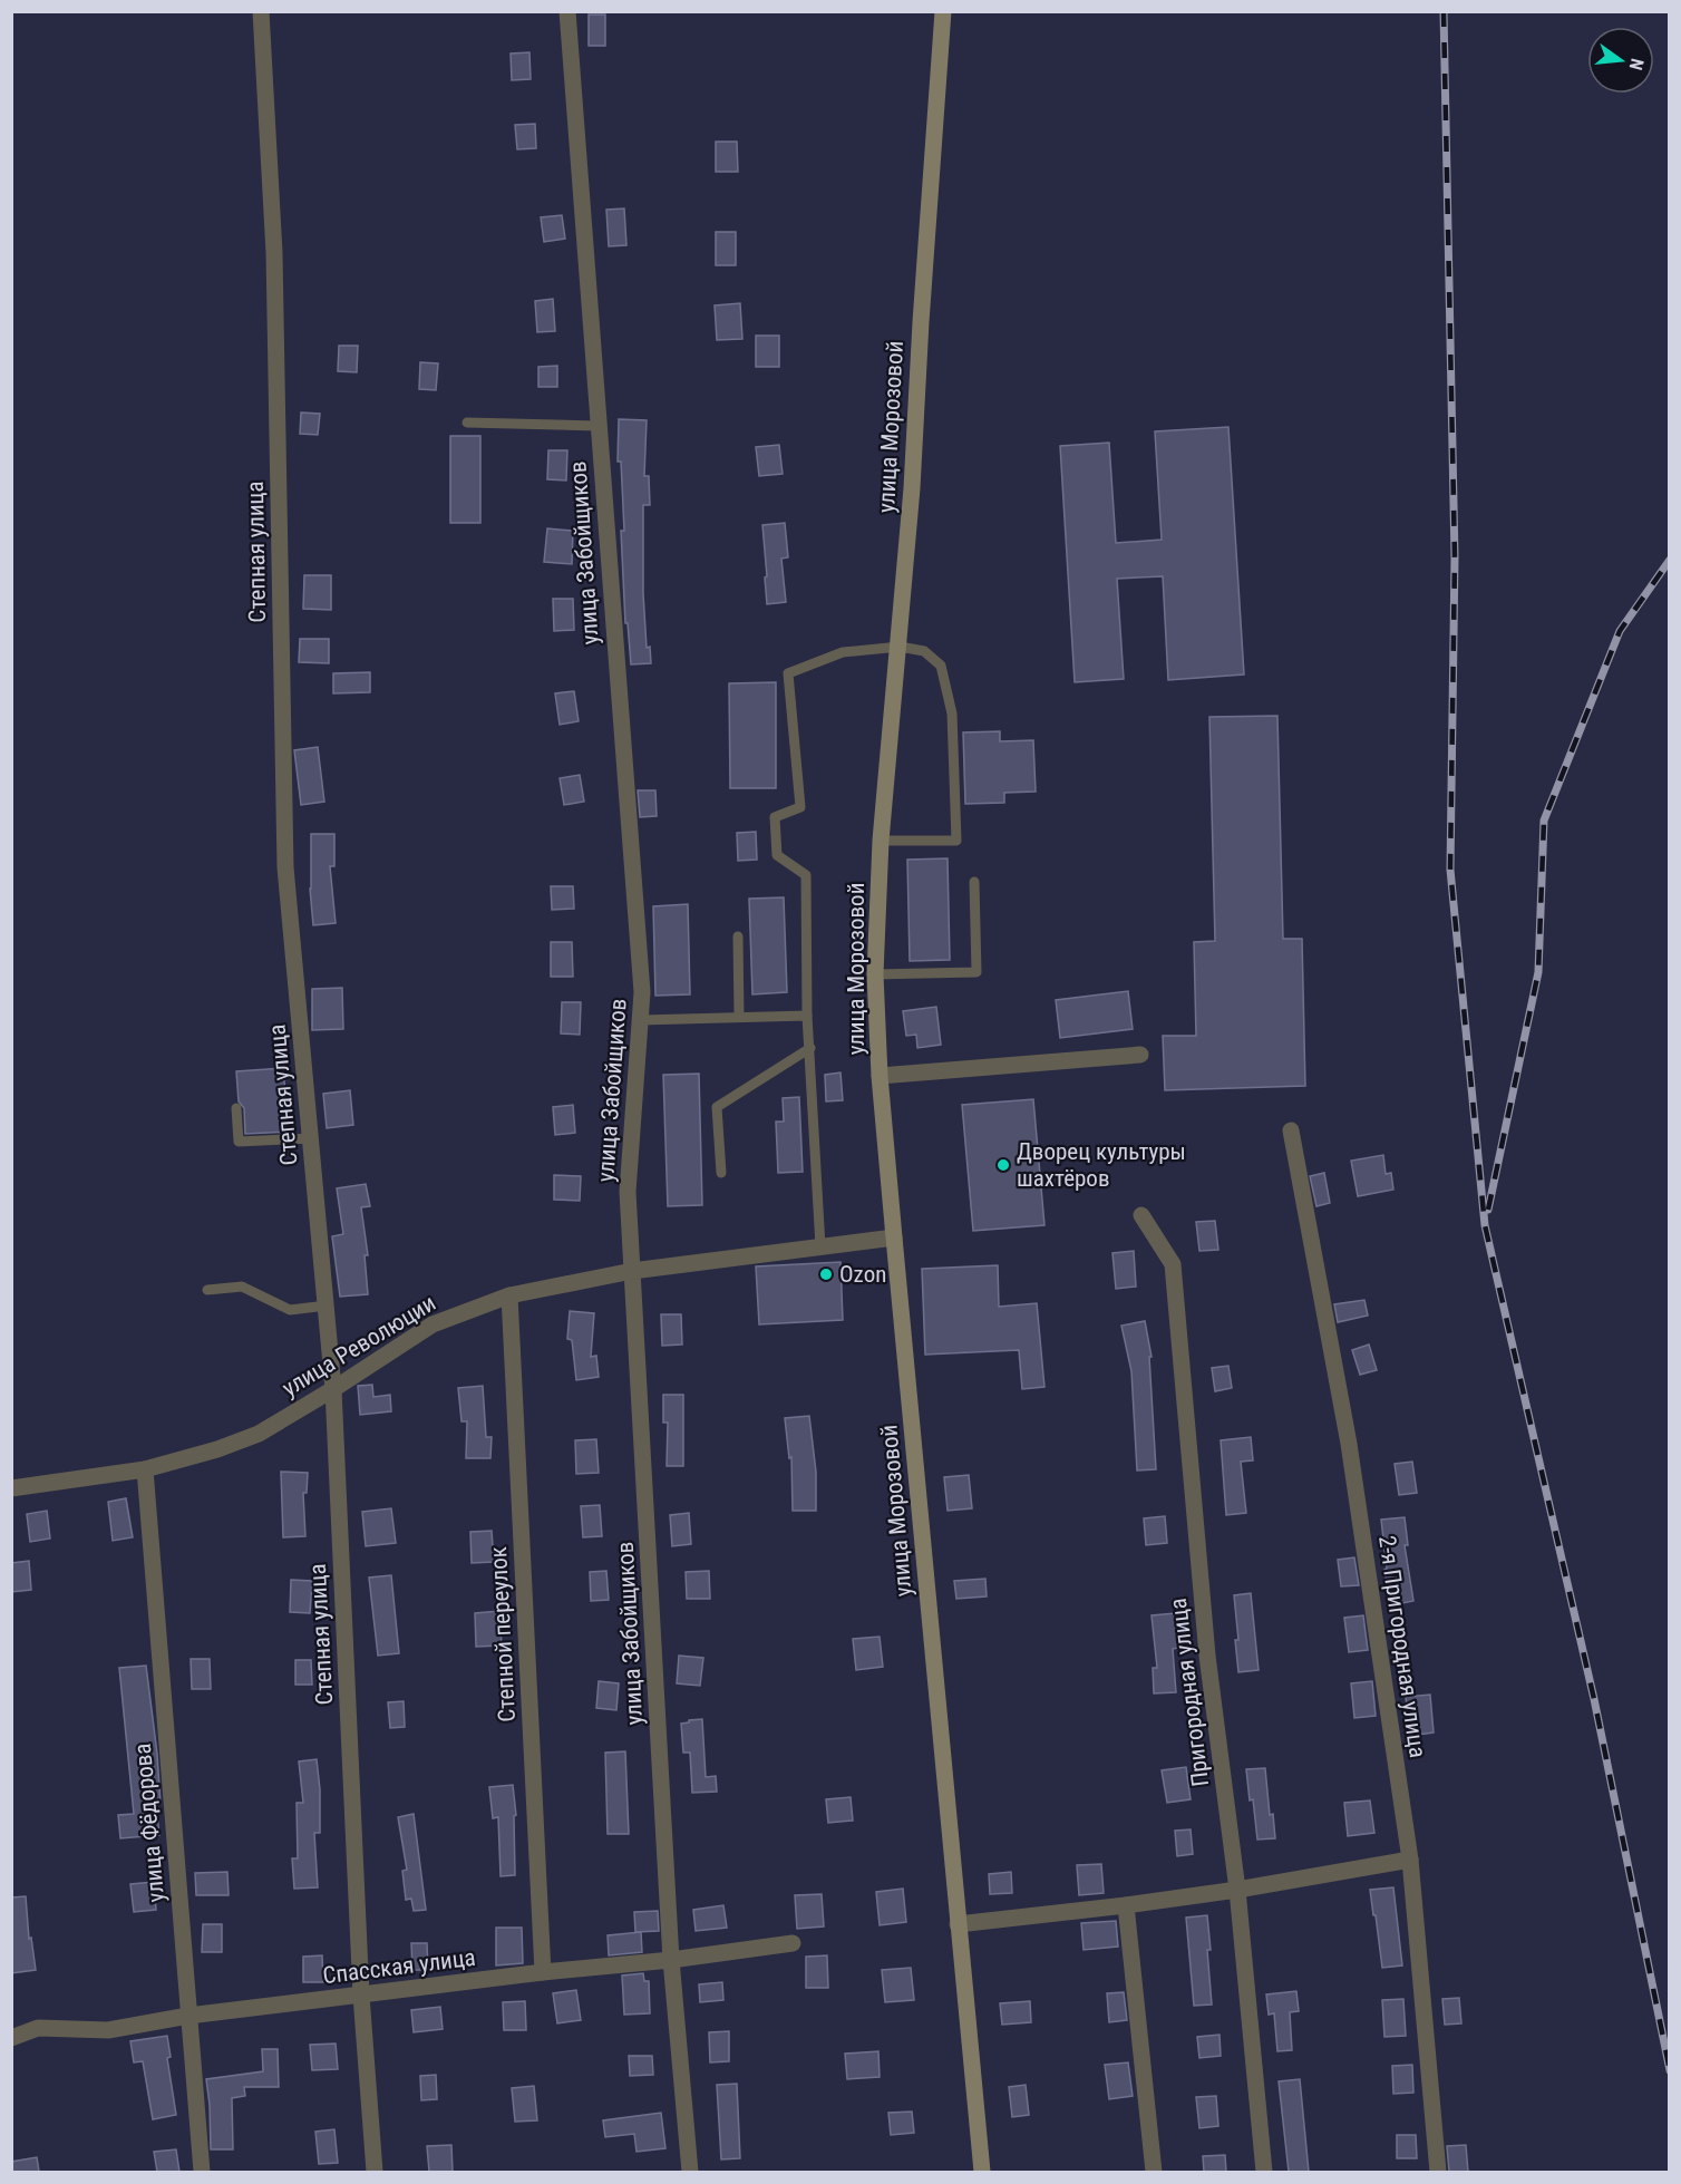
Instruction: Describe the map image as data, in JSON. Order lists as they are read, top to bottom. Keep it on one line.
{"streets":{"main road":["улица Морозовой"],"street":["Степная улица","улица Забойщиков","улица Революции","Степной переулок","2-я Пригородная улица","Пригородная улица","улица Фёдорова","Спасская улица"]},"crossings":[["улица Морозовой","улица Революции"],["Степная улица","улица Революции"],["Степная улица","Спасская улица"],["улица Забойщиков","улица Революции"],["улица Забойщиков","Спасская улица"],["улица Революции","Степной переулок"],["улица Революции","улица Фёдорова"],["Степной переулок","Спасская улица"],["улица Фёдорова","Спасская улица"]],"places":["Дворец культуры шахтёров","Ozon"],"north":"right"}
